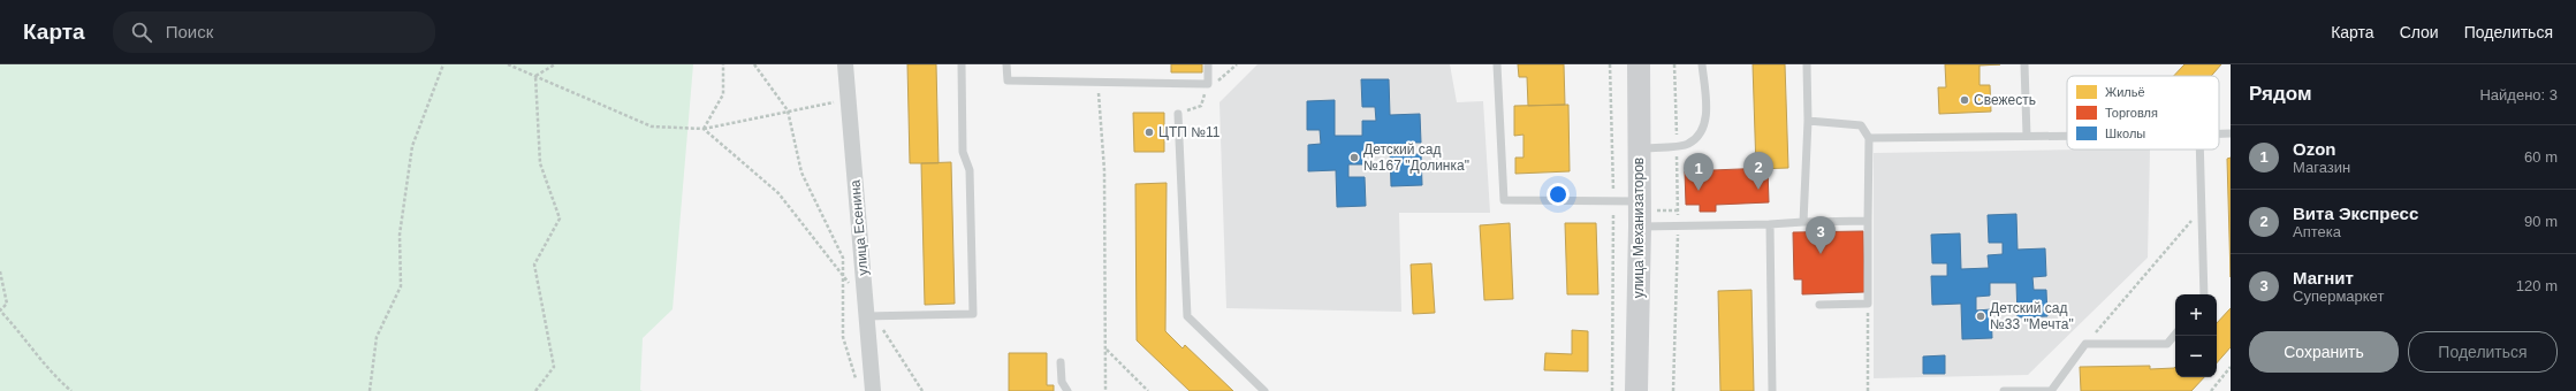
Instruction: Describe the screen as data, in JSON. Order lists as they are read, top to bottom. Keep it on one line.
{"streets":{"main road":["улица Механизаторов"],"street":["улица Есенина"]},"places":["Свежесть","ЦТП №11","Детский сад №167 \"Долинка\"","Детский сад №33 \"Мечта\""],"legend":["Жильё","Торговля","Школы"],"page":{"header":"Карта","search":"Поиск","nav":["Карта","Слои","Поделиться"],"heading":["Рядом","Найдено: 3"],"list":[{"mark":"1","name":"Ozon","note":"Магазин","value":"60 m"},{"mark":"2","name":"Вита Экспресс","note":"Аптека","value":"90 m"},{"mark":"3","name":"Магнит","note":"Супермаркет","value":"120 m"}],"pins":["2","1","3"],"map_buttons":["+","−"],"buttons":["Сохранить","Поделиться"]}}
